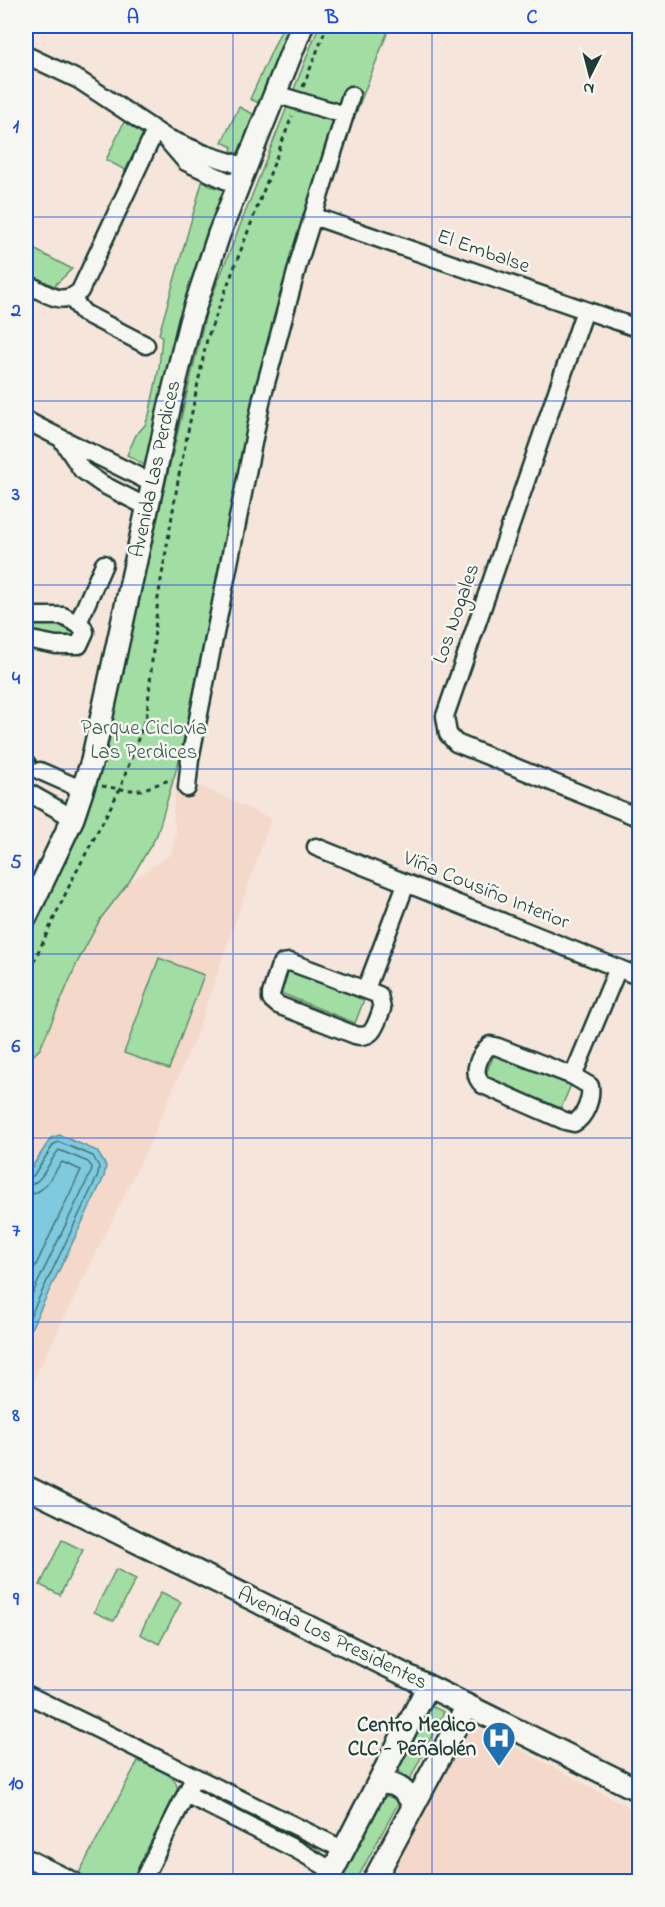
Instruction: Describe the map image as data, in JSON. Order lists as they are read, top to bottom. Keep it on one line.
{"streets":{"street":["El Embalse","Avenida Las Perdices","Los Nogales","Viña Cousiño Interior","Avenida Los Presidentes"]},"crossings":[["El Embalse","Los Nogales"]],"parks":["Parque Ciclovía Las Perdices"],"places":{"hospital":["Centro Medico CLC - Peñalolén"]},"north":"bottom","grid":{"columns":["A","B","C"],"rows":["1","2","3","4","5","6","7","8","9","10"]}}
